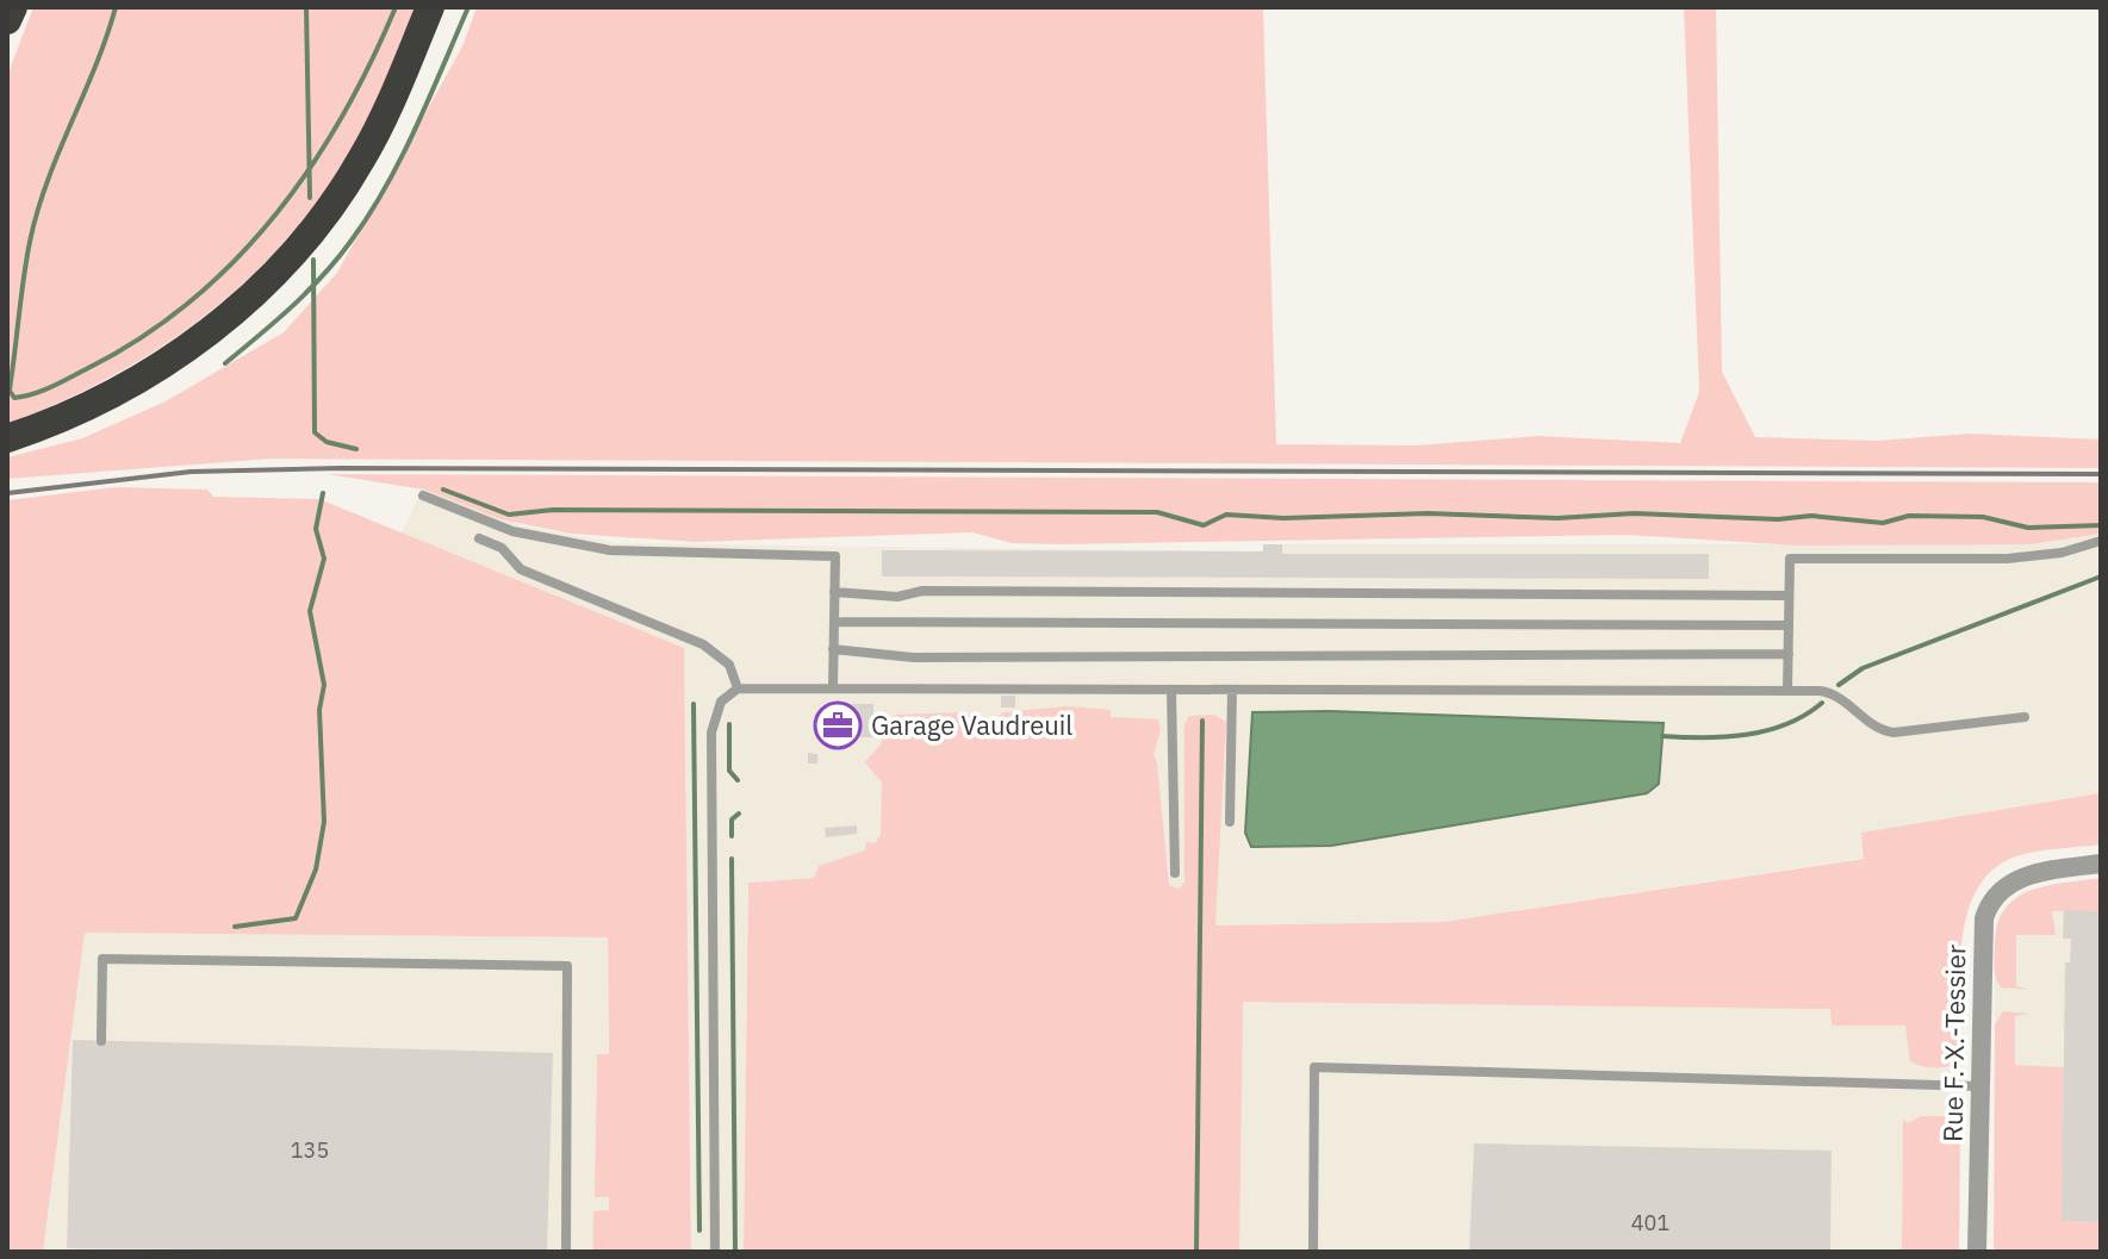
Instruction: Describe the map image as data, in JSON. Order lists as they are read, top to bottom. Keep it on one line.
{"streets":{"street":["Rue F.-X.-Tessier"]},"places":{"office":["Garage Vaudreuil"]},"house_numbers":["135","401"]}
